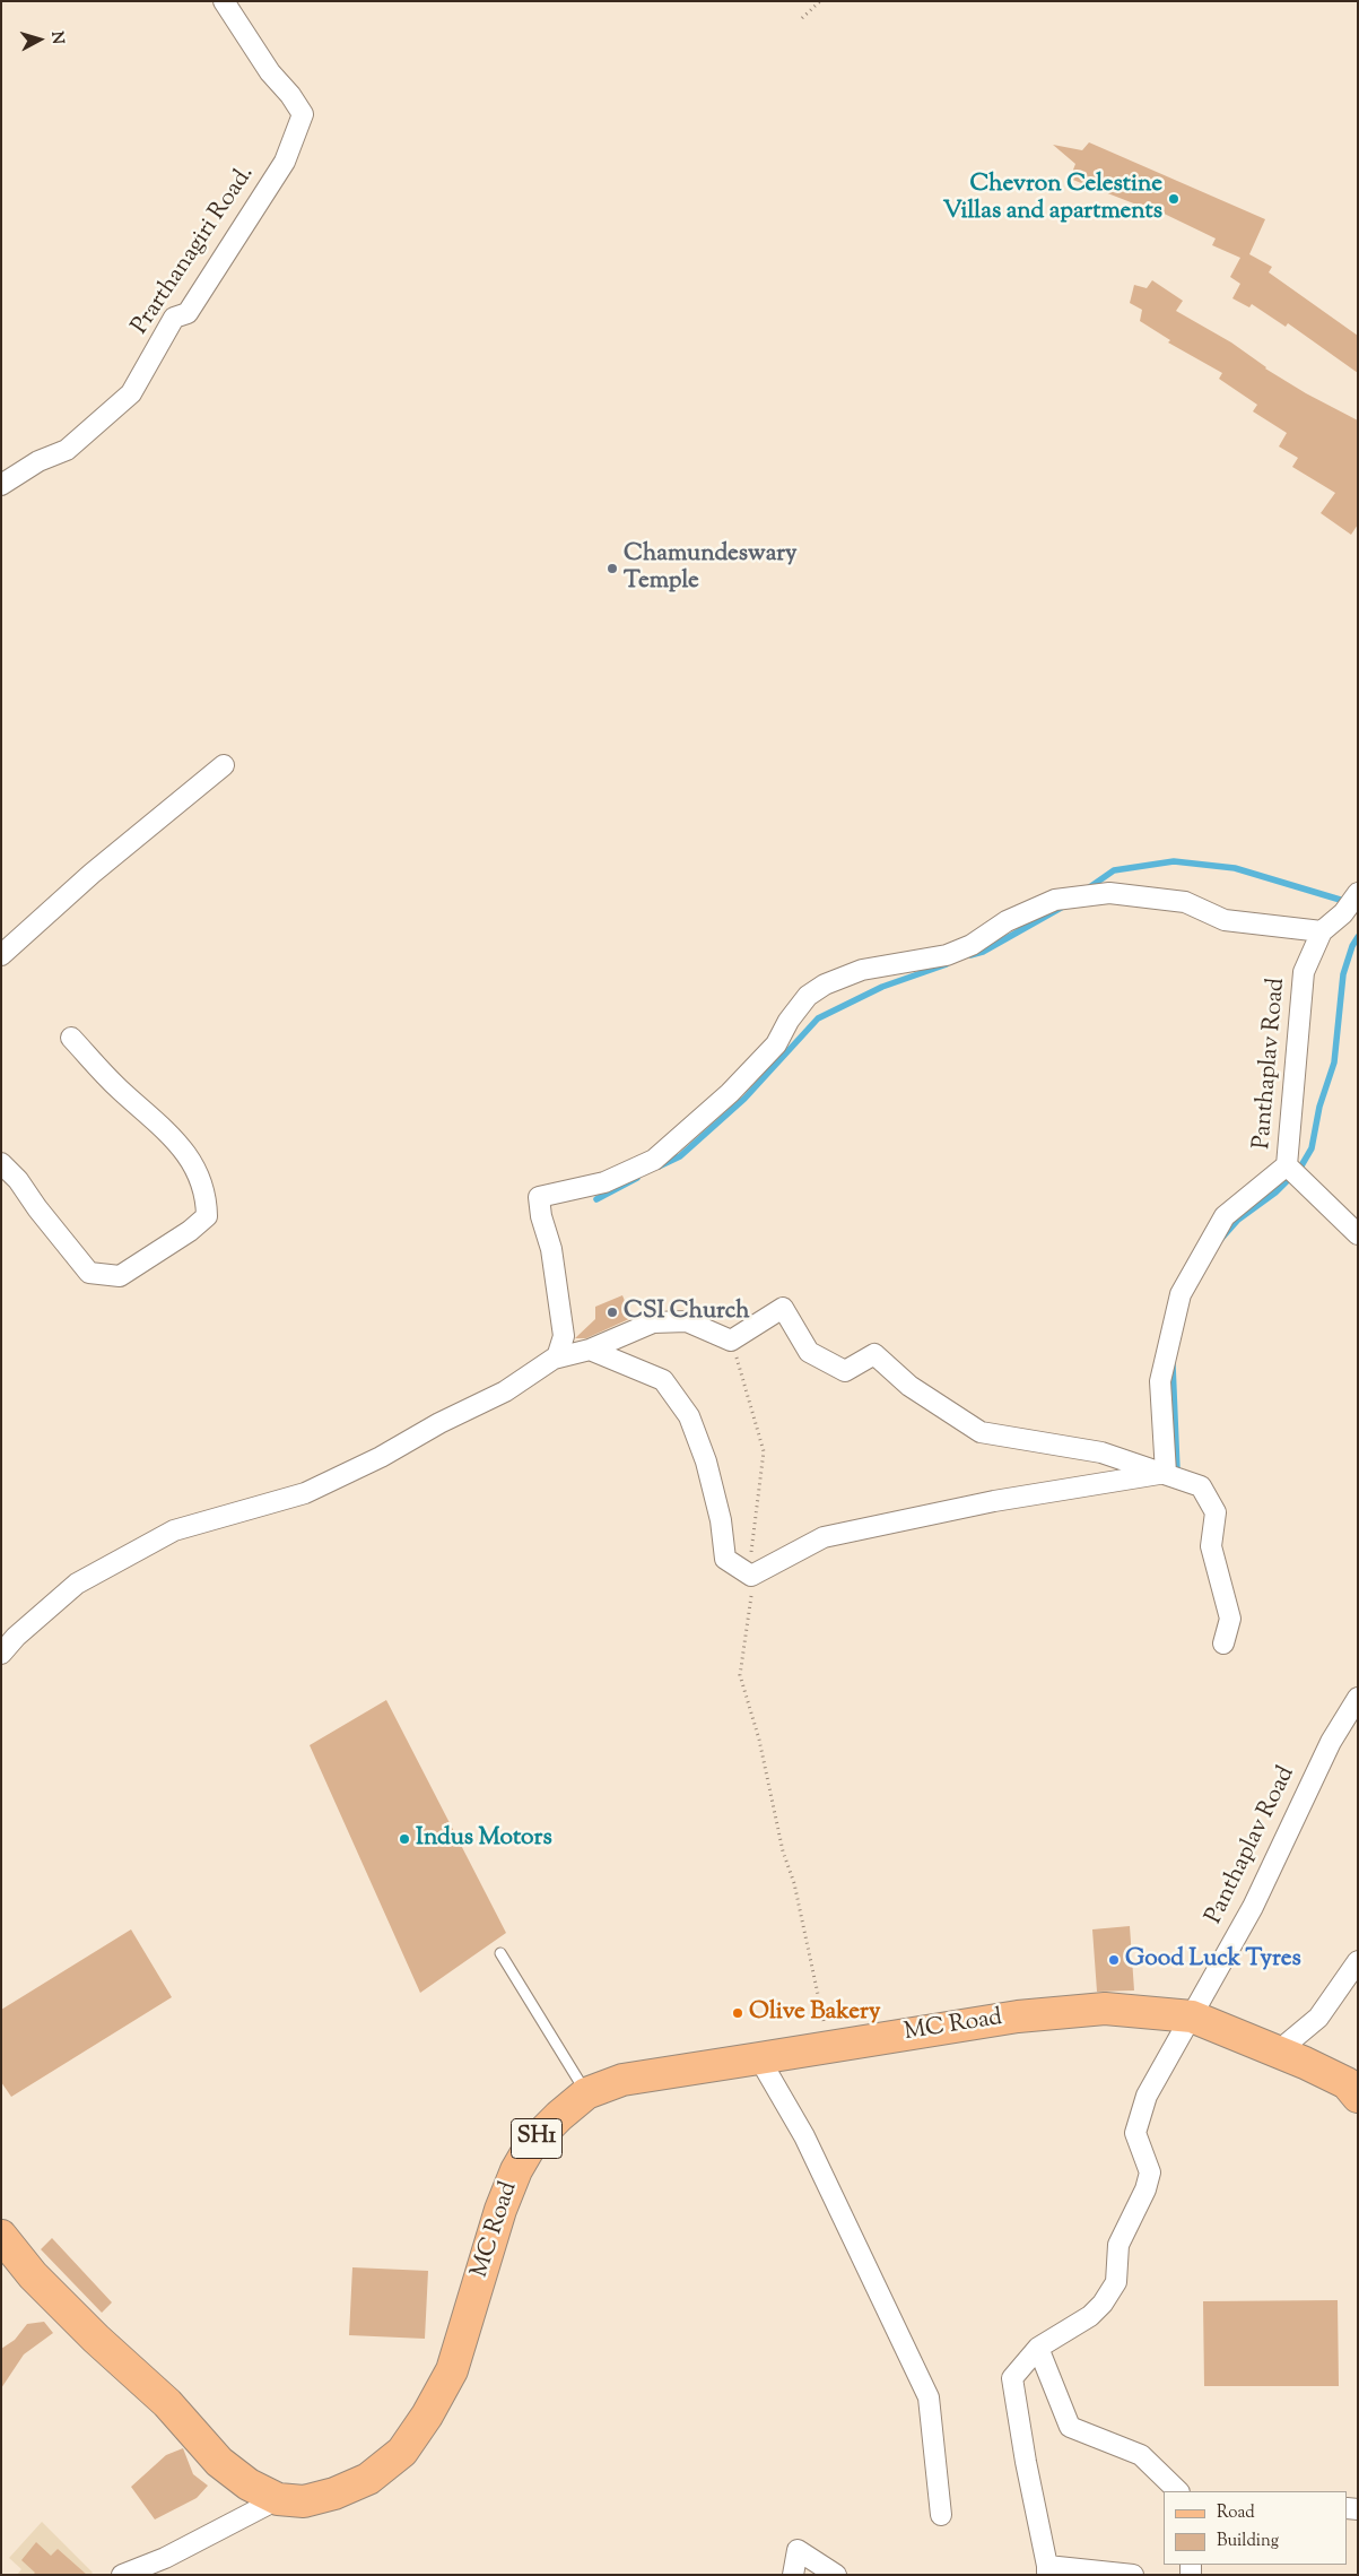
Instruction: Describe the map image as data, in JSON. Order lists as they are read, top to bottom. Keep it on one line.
{"streets":{"main road":["MC Road","SH1"],"street":["Prarthanagiri Road.","Panthaplav Road"]},"crossings":[["Panthaplav Road","MC Road"]],"places":["Chevron Celestine Villas and apartments","Chamundeswary Temple","CSI Church","Indus Motors","Good Luck Tyres","Olive Bakery"],"legend":["Road","Building"],"north":"right"}
